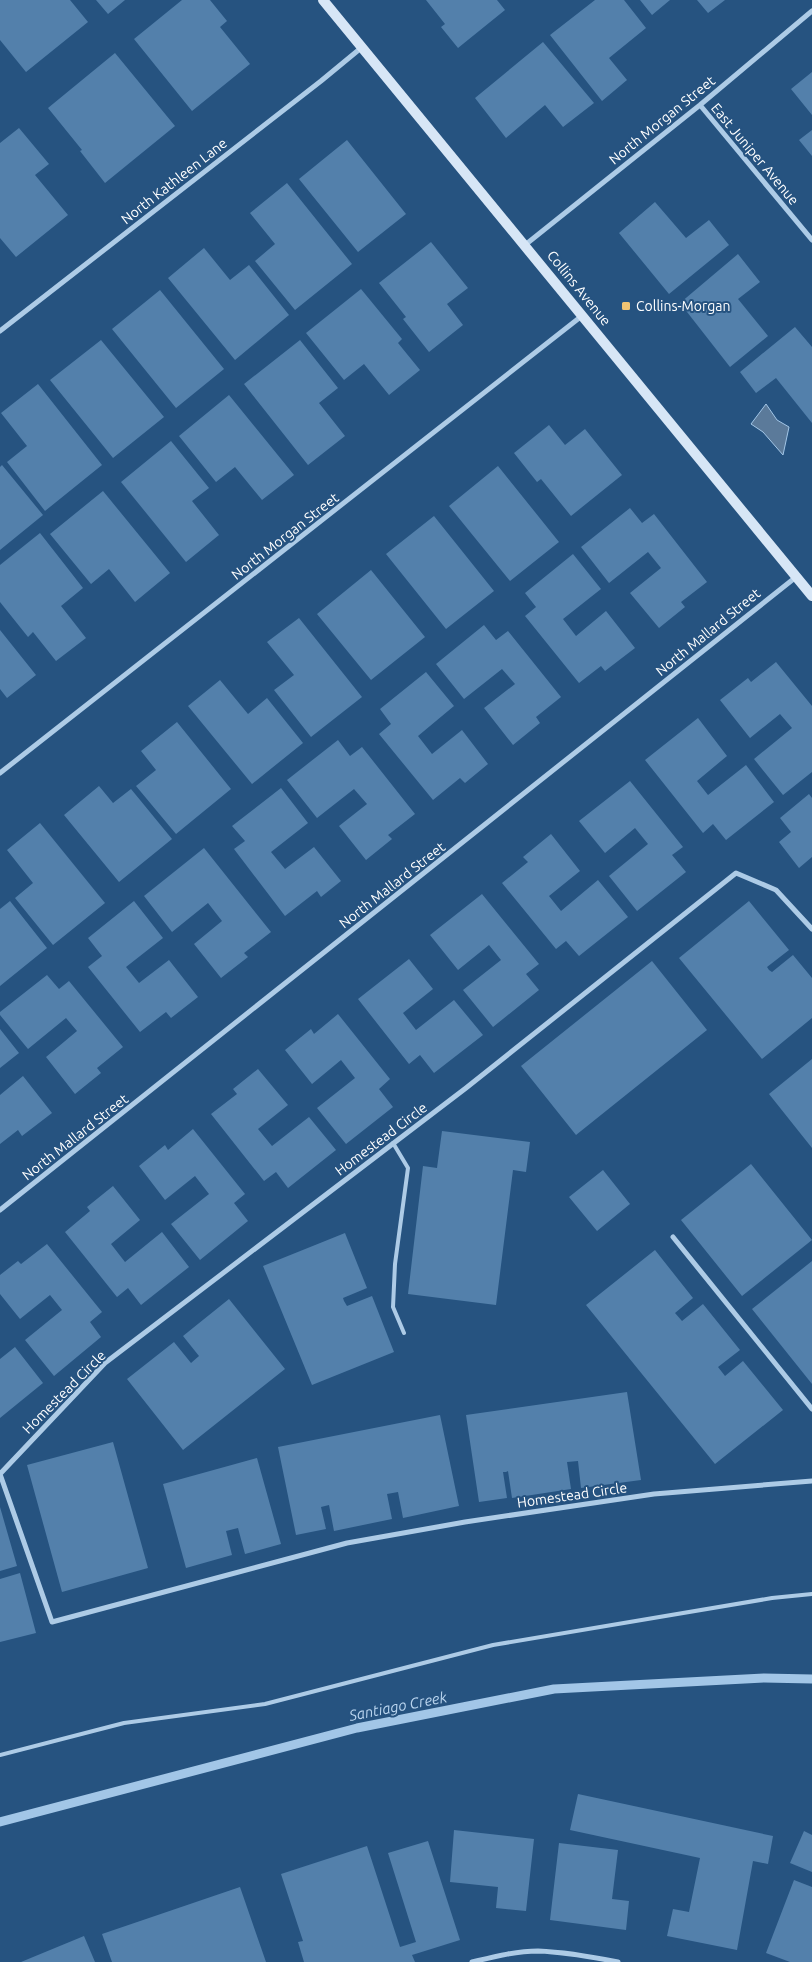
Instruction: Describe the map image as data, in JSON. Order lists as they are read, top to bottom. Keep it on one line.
{"streets":{"street":["North Morgan Street","East Juniper Avenue","North Kathleen Lane","Collins Avenue","North Mallard Street","Homestead Circle"]},"crossings":[["North Morgan Street","East Juniper Avenue"],["North Morgan Street","Collins Avenue"],["North Kathleen Lane","Collins Avenue"],["Collins Avenue","North Mallard Street"]],"water":["Santiago Creek"],"places":{"transit":["Collins-Morgan"]}}
